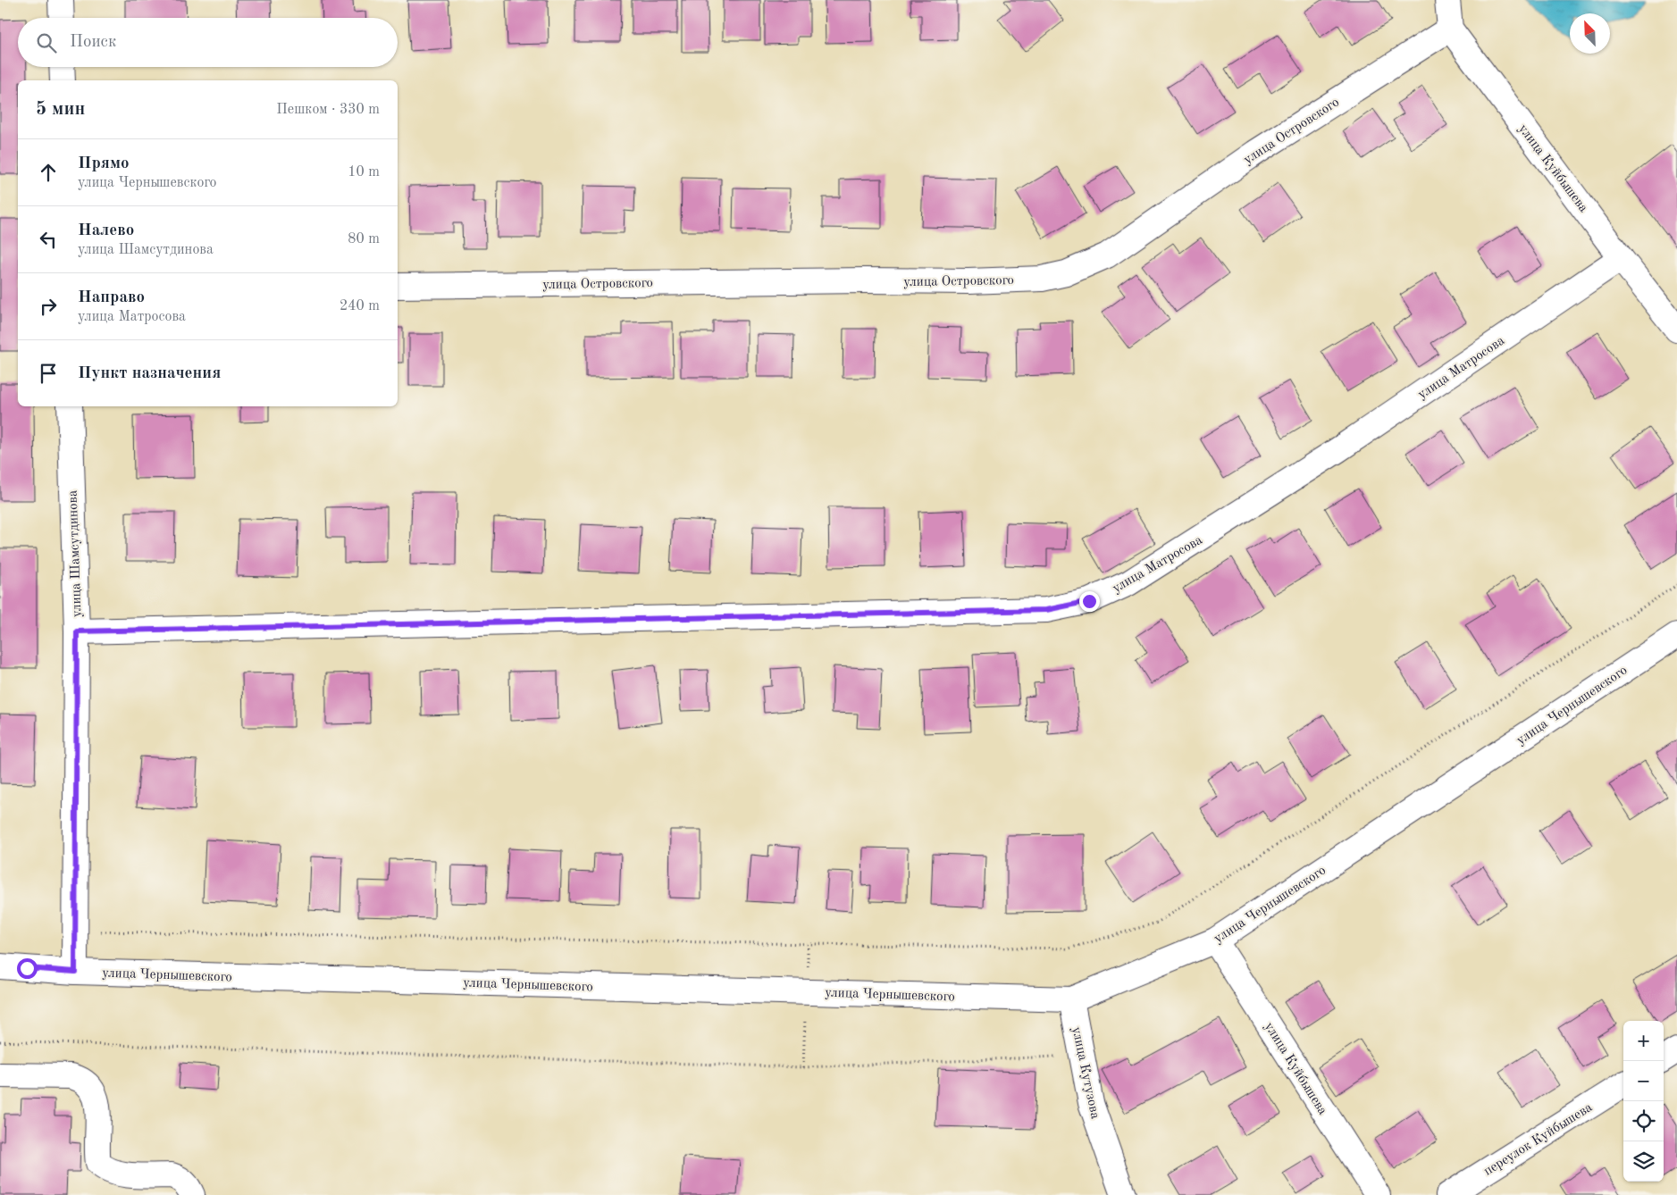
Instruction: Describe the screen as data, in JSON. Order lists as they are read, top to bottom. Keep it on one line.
{"streets":{"street":["улица Островского","улица Куйбышева","улица Матросова","улица Шамсутдинова","улица Чернышевского","улица Кутузова","переулок Куйбышева"]},"crossings":[["улица Островского","улица Куйбышева"],["улица Куйбышева","улица Матросова"],["улица Куйбышева","улица Чернышевского"],["улица Матросова","улица Шамсутдинова"],["улица Шамсутдинова","улица Чернышевского"],["улица Чернышевского","улица Кутузова"]],"north":"top left","page":{"search":"Поиск","heading":["5 мин","Пешком · 330 m"],"list":[["Прямо","улица Чернышевского","10 m"],["Налево","улица Шамсутдинова","80 m"],["Направо","улица Матросова","240 m"],"Пункт назначения"],"map_buttons":["+","−"]}}
